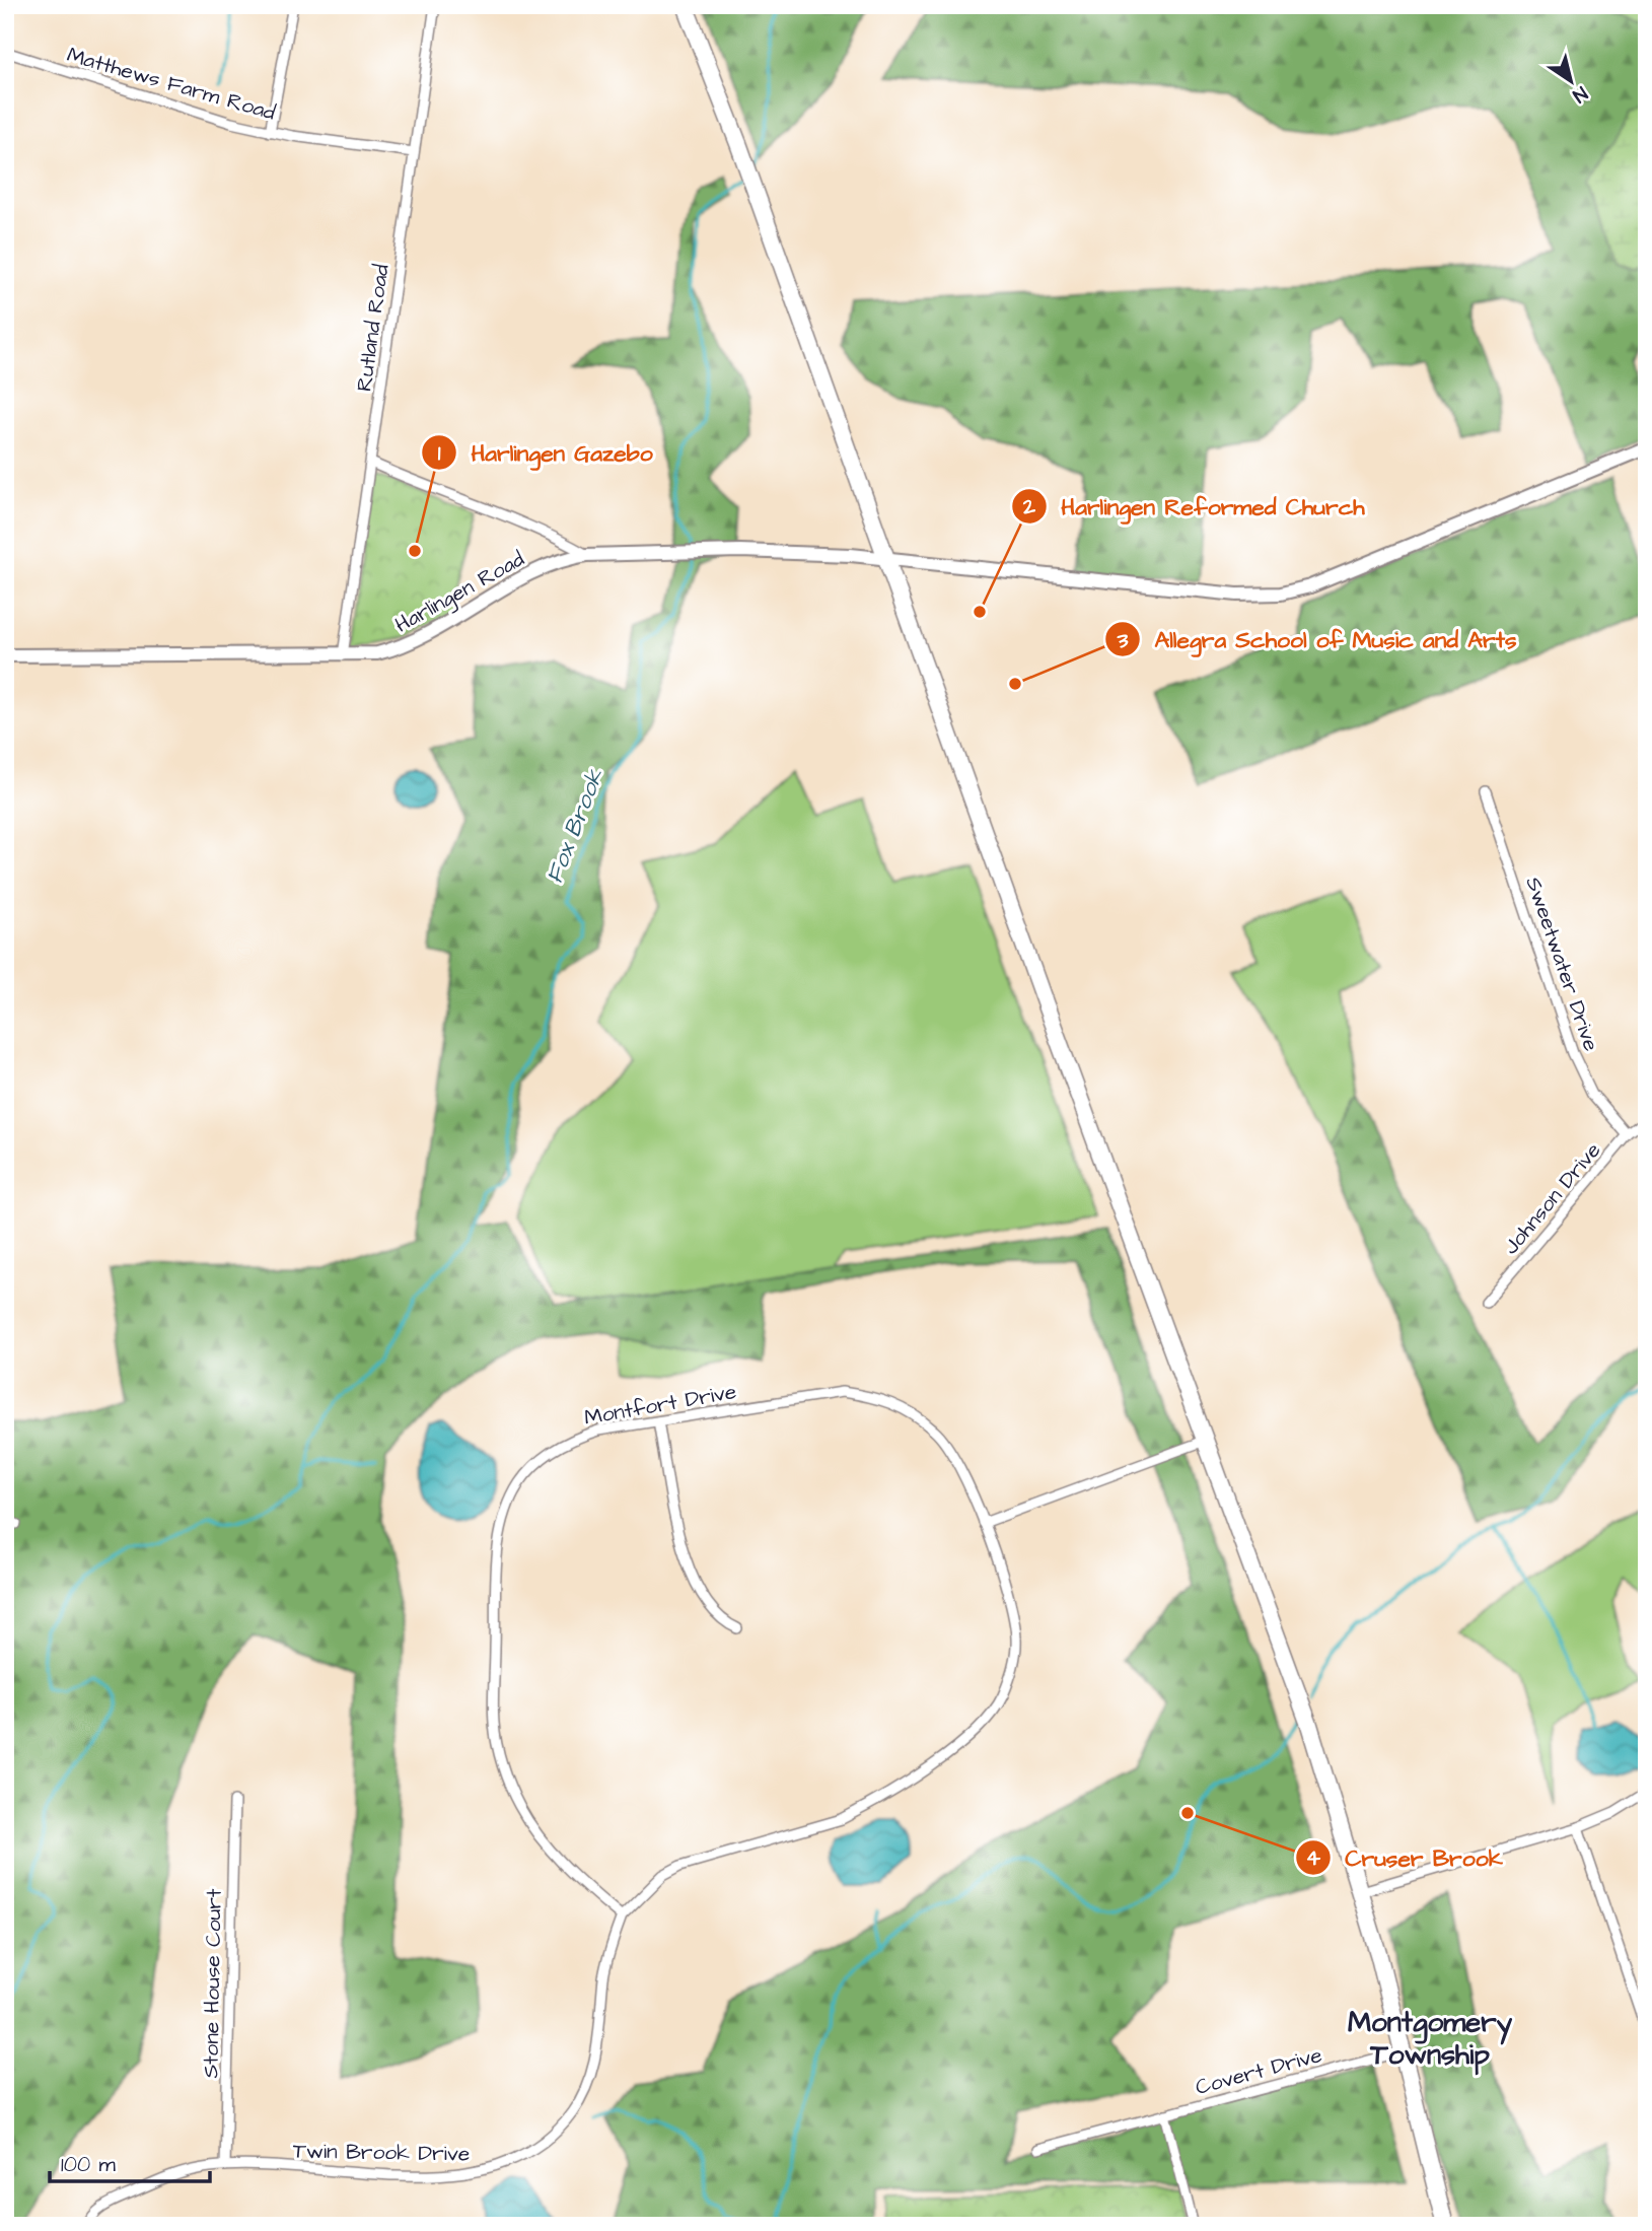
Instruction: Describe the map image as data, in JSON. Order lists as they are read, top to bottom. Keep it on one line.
{"streets":{"street":["Matthews Farm Road","Rutland Road","Harlingen Road","Sweetwater Drive","Johnson Drive","Montfort Drive","Stone House Court","Covert Drive","Twin Brook Drive"]},"crossings":[["Matthews Farm Road","Rutland Road"],["Rutland Road","Harlingen Road"],["Sweetwater Drive","Johnson Drive"],["Montfort Drive","Twin Brook Drive"],["Stone House Court","Twin Brook Drive"]],"districts":["Montgomery Township"],"water":["Fox Brook"],"places":["Harlingen Gazebo","Harlingen Reformed Church","Allegra School of Music and Arts","Cruser Brook"],"scale_bar":"100 m","north":"bottom right"}
